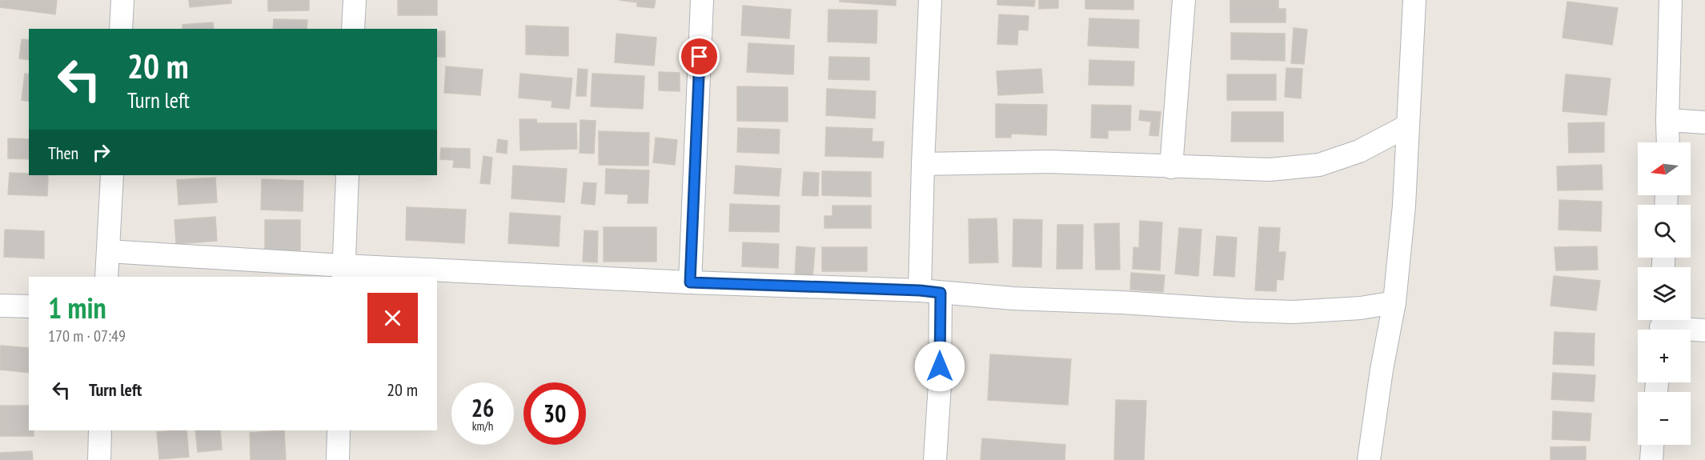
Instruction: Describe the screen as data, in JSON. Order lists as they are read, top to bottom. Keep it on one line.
{"north":"left","page":{"turn":["20 m","Turn left"],"then":"Then","map_buttons":["+","−"],"heading":["1 min","170 m · 07:49"],"list":[{"name":"Turn left","value":"20 m"}],"speed":"26 km/h","limit":"30"}}
